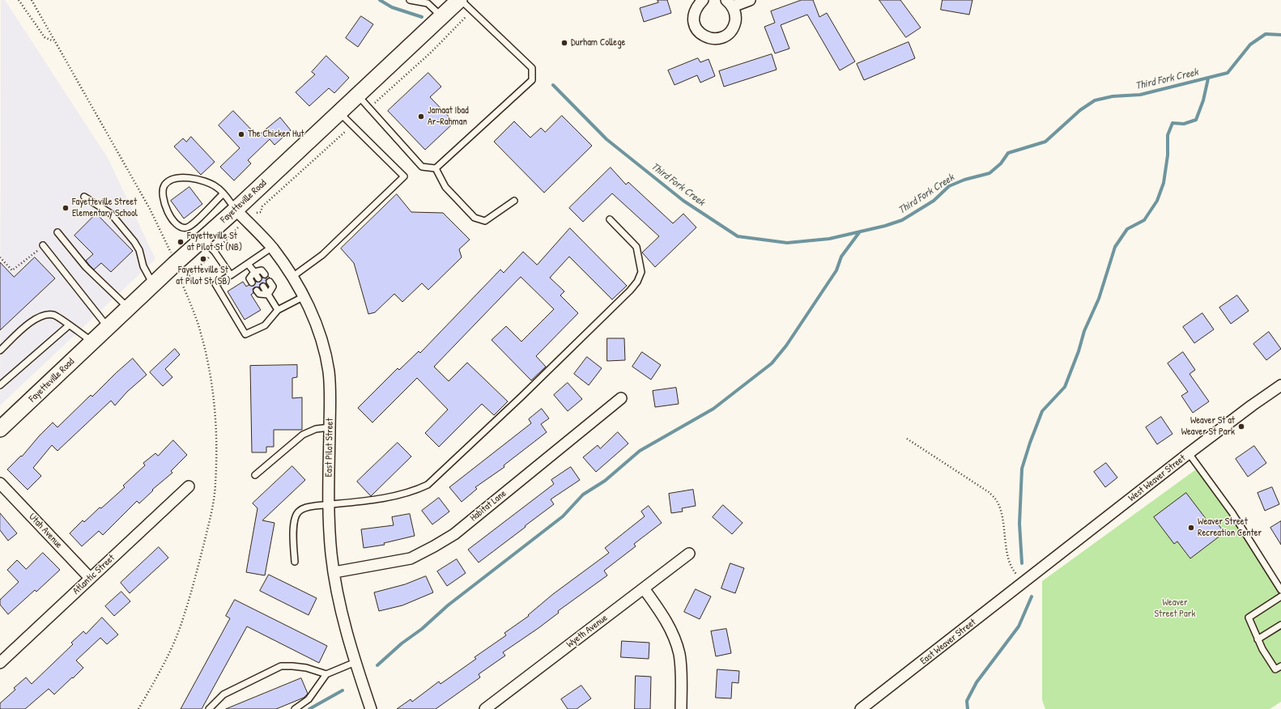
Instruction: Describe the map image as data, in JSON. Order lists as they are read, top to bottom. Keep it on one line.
{"streets":{"main road":["Fayetteville Road"],"street":["East Pilot Street","West Weaver Street","Habitat Lane","Utah Avenue","Atlantic Street","Wyeth Avenue","East Weaver Street"]},"crossings":[["Fayetteville Road","East Pilot Street"],["East Pilot Street","Habitat Lane"],["West Weaver Street","East Weaver Street"],["Utah Avenue","Atlantic Street"]],"water":["Third Fork Creek"],"parks":["Weaver Street Park"],"places":["Durham College","Jamaat Ibad Ar-Rahman","The Chicken Hut","Fayetteville Street Elementary School","Fayetteville St at Pilot St (NB)","Fayetteville St at Pilot St (SB)","Weaver St at Weaver St Park","Weaver Street Recreation Center"]}
